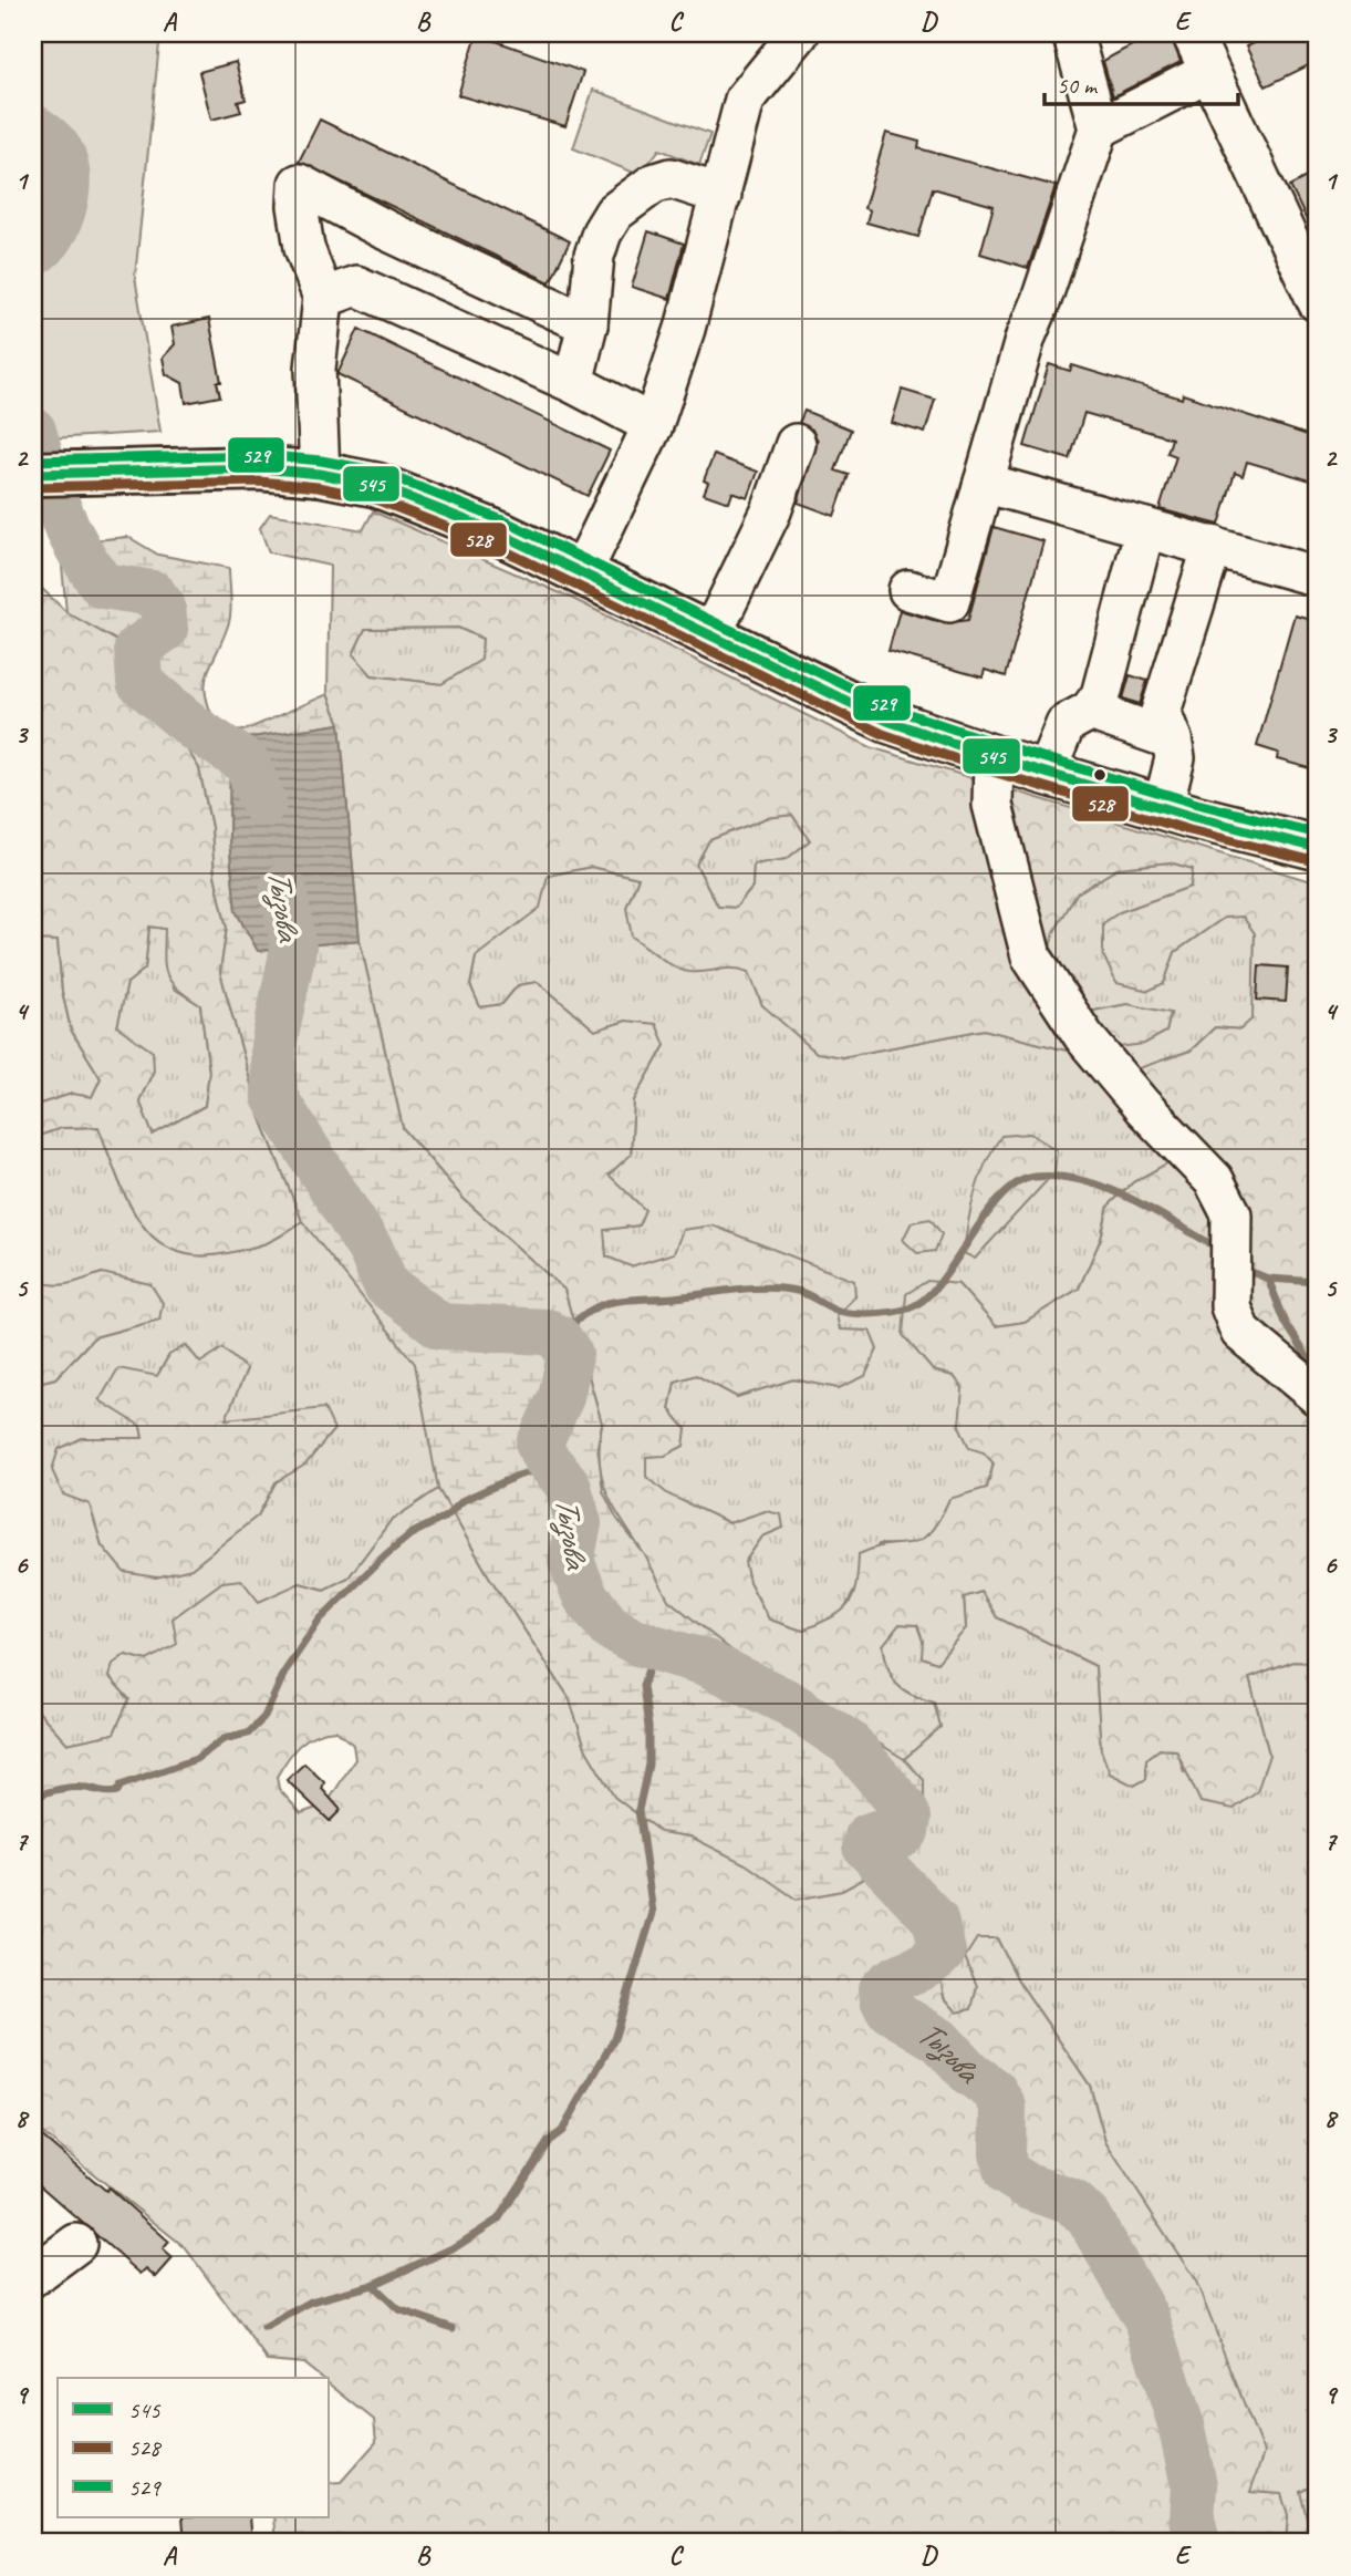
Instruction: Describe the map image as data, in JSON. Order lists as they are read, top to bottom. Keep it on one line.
{"water":["Тызьва"],"lines":["transit line 529","transit line 545","transit line 528"],"legend":["545","528","529"],"scale_bar":"50 m","grid":{"columns":["A","B","C","D","E"],"rows":["1","2","3","4","5","6","7","8","9"]}}
